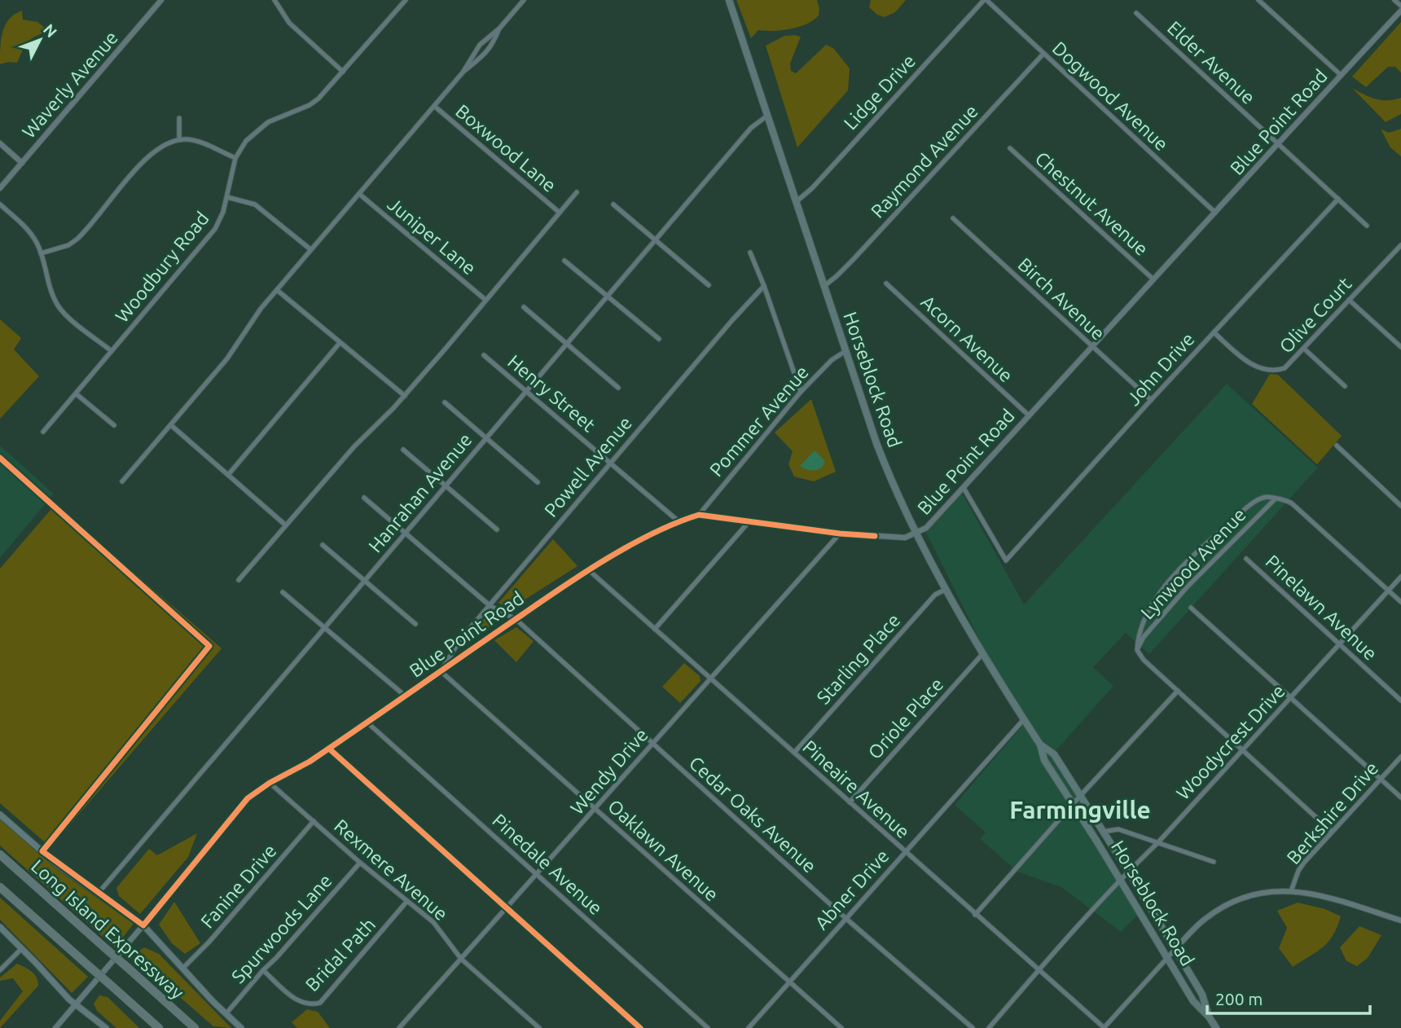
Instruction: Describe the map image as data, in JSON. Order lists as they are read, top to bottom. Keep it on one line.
{"streets":{"highway":["Long Island Expressway"],"main road":["Horseblock Road"],"street":["Elder Avenue","Waverly Avenue","Lidge Drive","Dogwood Avenue","Blue Point Road","Boxwood Lane","Raymond Avenue","Chestnut Avenue","Juniper Lane","Woodbury Road","Birch Avenue","Olive Court","Acorn Avenue","John Drive","Henry Street","Pommer Avenue","Powell Avenue","Hanrahan Avenue","Lynwood Avenue","Pinelawn Avenue","Starling Place","Oriole Place","Woodycrest Drive","Wendy Drive","Pineaire Avenue","Berkshire Drive","Cedar Oaks Avenue","Oaklawn Avenue","Pinedale Avenue","Rexmere Avenue","Fanine Drive","Abner Drive","Spurwoods Lane","Bridal Path"]},"crossings":[["Elder Avenue","Blue Point Road"],["Elder Avenue","John Drive"],["Lidge Drive","Dogwood Avenue"],["Lidge Drive","Horseblock Road"],["Dogwood Avenue","Blue Point Road"],["Dogwood Avenue","Raymond Avenue"],["Blue Point Road","Chestnut Avenue"],["Blue Point Road","Birch Avenue"],["Blue Point Road","Acorn Avenue"],["Blue Point Road","John Drive"],["Blue Point Road","Horseblock Road"],["Blue Point Road","Henry Street"],["Blue Point Road","Pommer Avenue"],["Blue Point Road","Powell Avenue"],["Blue Point Road","Wendy Drive"],["Blue Point Road","Pineaire Avenue"],["Blue Point Road","Cedar Oaks Avenue"],["Blue Point Road","Oaklawn Avenue"],["Blue Point Road","Pinedale Avenue"],["Blue Point Road","Rexmere Avenue"],["Raymond Avenue","Horseblock Road"],["Birch Avenue","John Drive"],["Olive Court","John Drive"],["Horseblock Road","Pommer Avenue"],["Horseblock Road","Hanrahan Avenue"],["Horseblock Road","Starling Place"],["Horseblock Road","Oriole Place"],["Horseblock Road","Woodycrest Drive"],["Horseblock Road","Abner Drive"],["Henry Street","Powell Avenue"],["Henry Street","Hanrahan Avenue"],["Powell Avenue","Cedar Oaks Avenue"],["Powell Avenue","Oaklawn Avenue"],["Hanrahan Avenue","Cedar Oaks Avenue"],["Lynwood Avenue","Woodycrest Drive"],["Pinelawn Avenue","Woodycrest Drive"],["Starling Place","Pineaire Avenue"],["Oriole Place","Pineaire Avenue"],["Woodycrest Drive","Pineaire Avenue"],["Wendy Drive","Pineaire Avenue"],["Wendy Drive","Cedar Oaks Avenue"],["Wendy Drive","Oaklawn Avenue"],["Wendy Drive","Pinedale Avenue"],["Wendy Drive","Rexmere Avenue"],["Pineaire Avenue","Abner Drive"],["Cedar Oaks Avenue","Abner Drive"],["Oaklawn Avenue","Abner Drive"],["Rexmere Avenue","Fanine Drive"],["Rexmere Avenue","Spurwoods Lane"],["Rexmere Avenue","Bridal Path"],["Spurwoods Lane","Bridal Path"]],"districts":["Farmingville"],"scale_bar":"200 m","north":"top right"}
